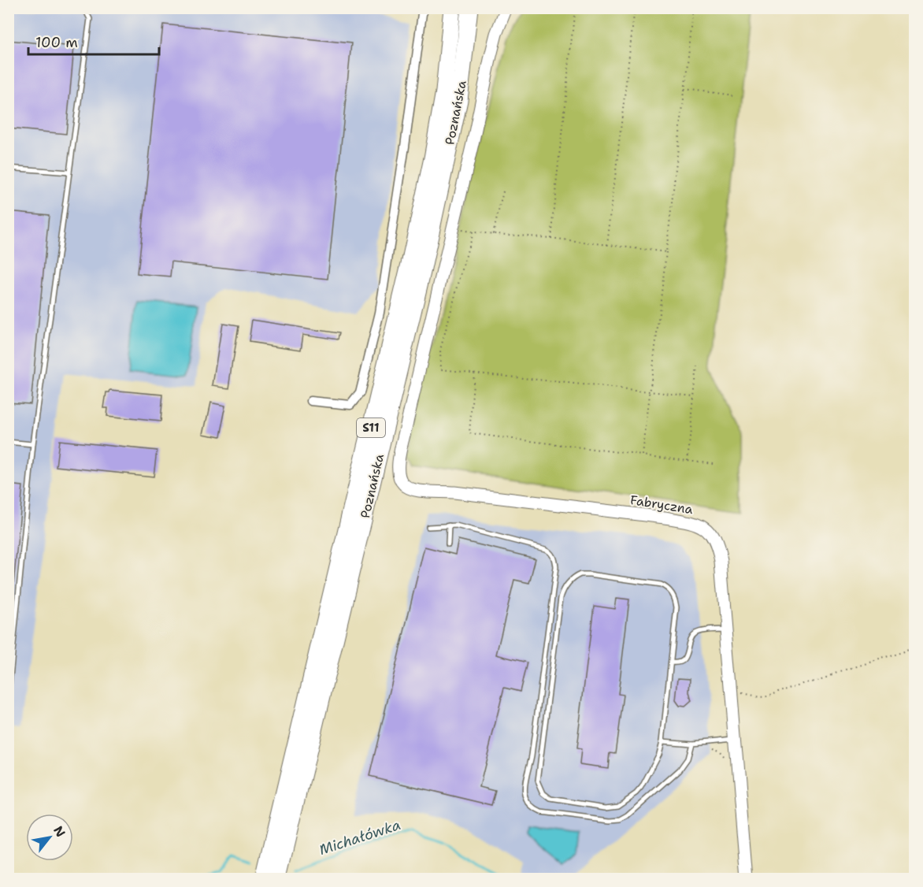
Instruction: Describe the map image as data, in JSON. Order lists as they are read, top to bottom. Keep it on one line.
{"streets":{"highway":["Poznańska","S11"],"street":["Fabryczna"]},"water":["Michałówka"],"scale_bar":"100 m","north":"top right"}
